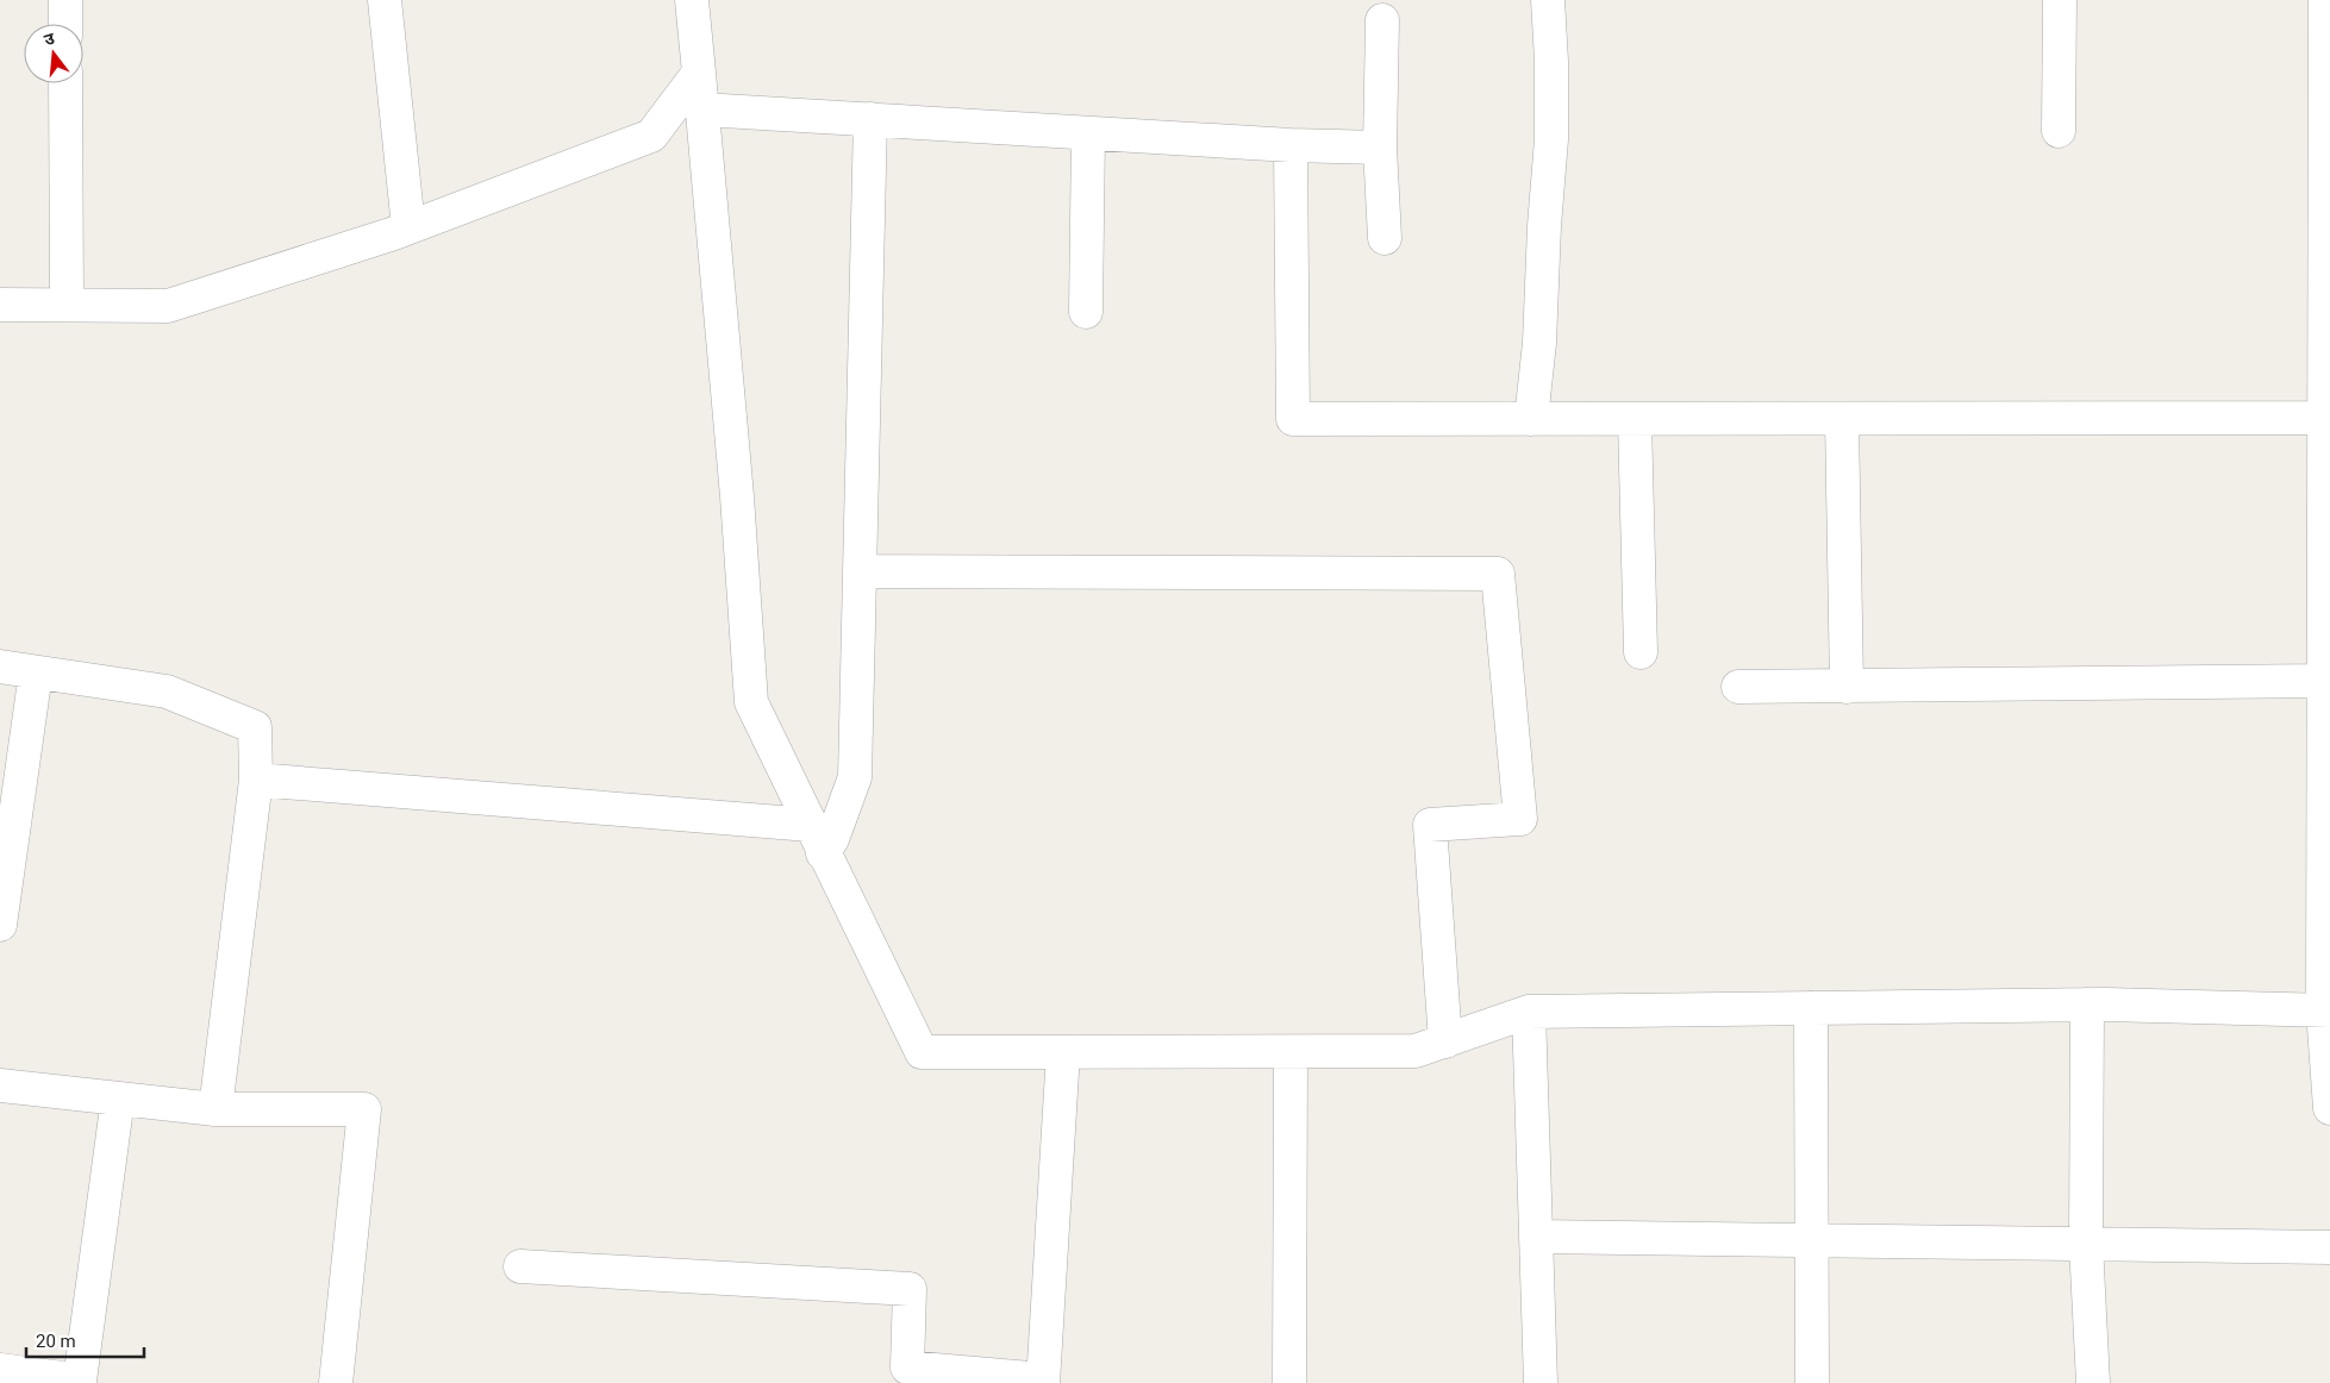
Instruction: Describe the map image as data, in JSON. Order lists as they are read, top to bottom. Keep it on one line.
{"scale_bar":"20 m","north":"top"}
